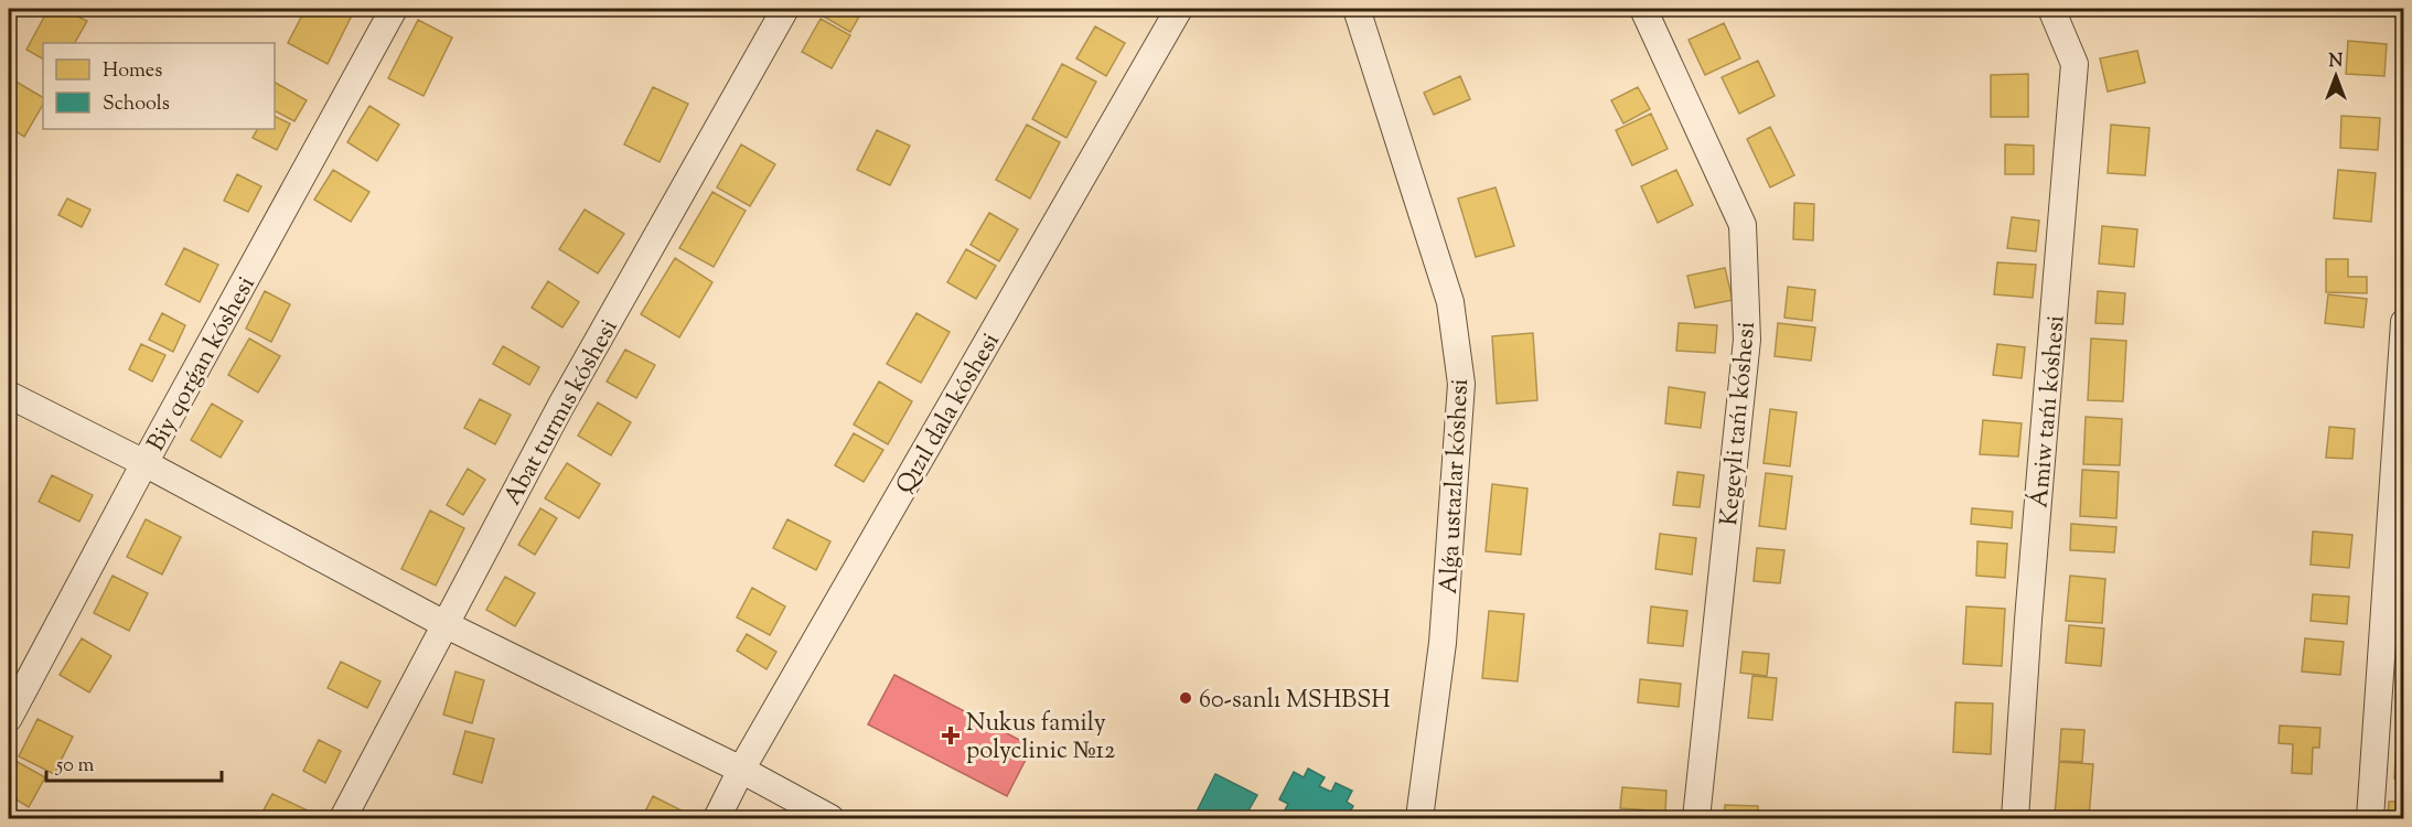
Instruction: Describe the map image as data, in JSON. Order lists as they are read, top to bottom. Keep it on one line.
{"streets":{"street":["Biy qorǵan kóshesi","Abat turmıs kóshesi","Ámiw tańı kóshesi","Qızıl dala kóshesi","Kegeyli tańı kóshesi","Alǵa ustazlar kóshesi"]},"places":{"other":["60-sanlı MSHBSH"],"health":["Nukus family polyclinic №12"]},"legend":["Homes","Schools"],"scale_bar":"50 m","north":"top"}
